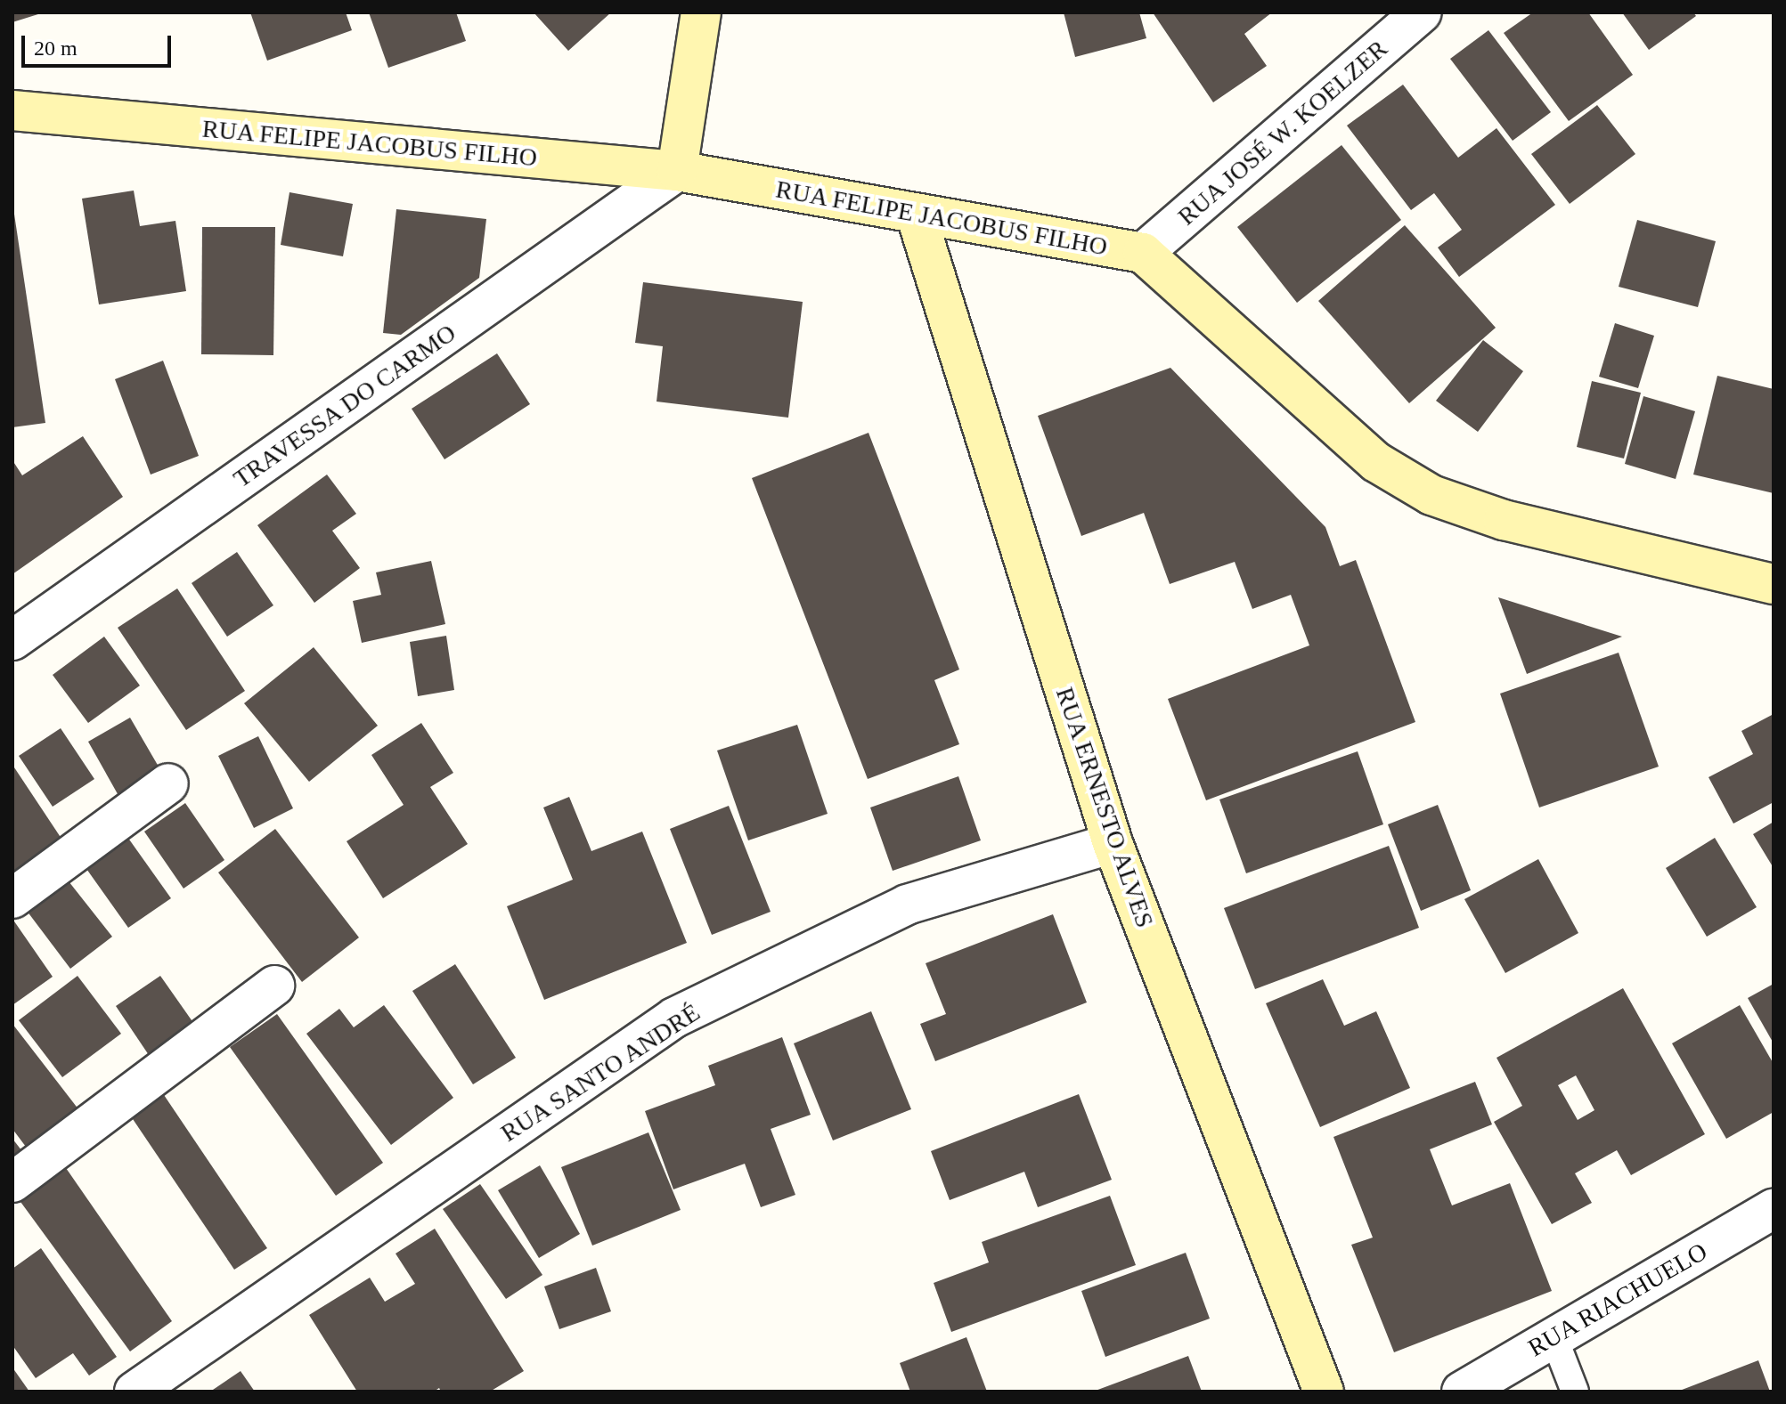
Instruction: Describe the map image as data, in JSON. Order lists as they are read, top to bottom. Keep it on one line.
{"streets":{"main road":["RUA FELIPE JACOBUS FILHO","RUA ERNESTO ALVES"],"street":["RUA JOSÉ W. KOELZER","TRAVESSA DO CARMO","RUA SANTO ANDRÉ","RUA RIACHUELO"]},"crossings":[["RUA JOSÉ W. KOELZER","RUA FELIPE JACOBUS FILHO"],["RUA FELIPE JACOBUS FILHO","TRAVESSA DO CARMO"],["RUA FELIPE JACOBUS FILHO","RUA ERNESTO ALVES"],["RUA ERNESTO ALVES","RUA SANTO ANDRÉ"]],"scale_bar":"20 m"}
